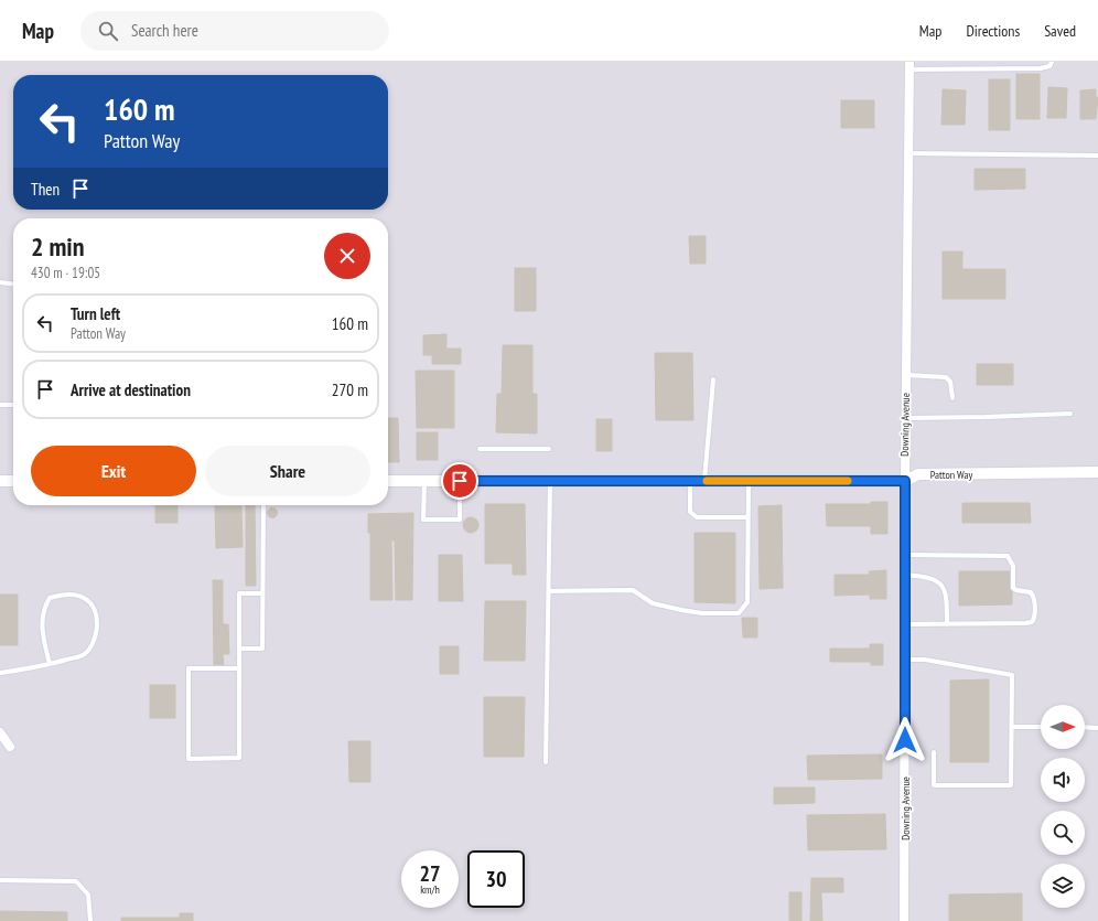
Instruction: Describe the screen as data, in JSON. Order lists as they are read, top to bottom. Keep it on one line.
{"streets":{"street":["Downing Avenue","Patton Way"]},"crossings":[["Downing Avenue","Patton Way"]],"north":"right","page":{"header":"Map","search":"Search here","nav":["Map","Directions","Saved"],"turn":["160 m","Patton Way"],"then":"Then","heading":["2 min","430 m · 19:05"],"list":[{"name":"Turn left","note":"Patton Way","value":"160 m"},{"name":"Arrive at destination","value":"270 m"}],"buttons":["Exit","Share"],"speed":"27 km/h","limit":"30"}}
